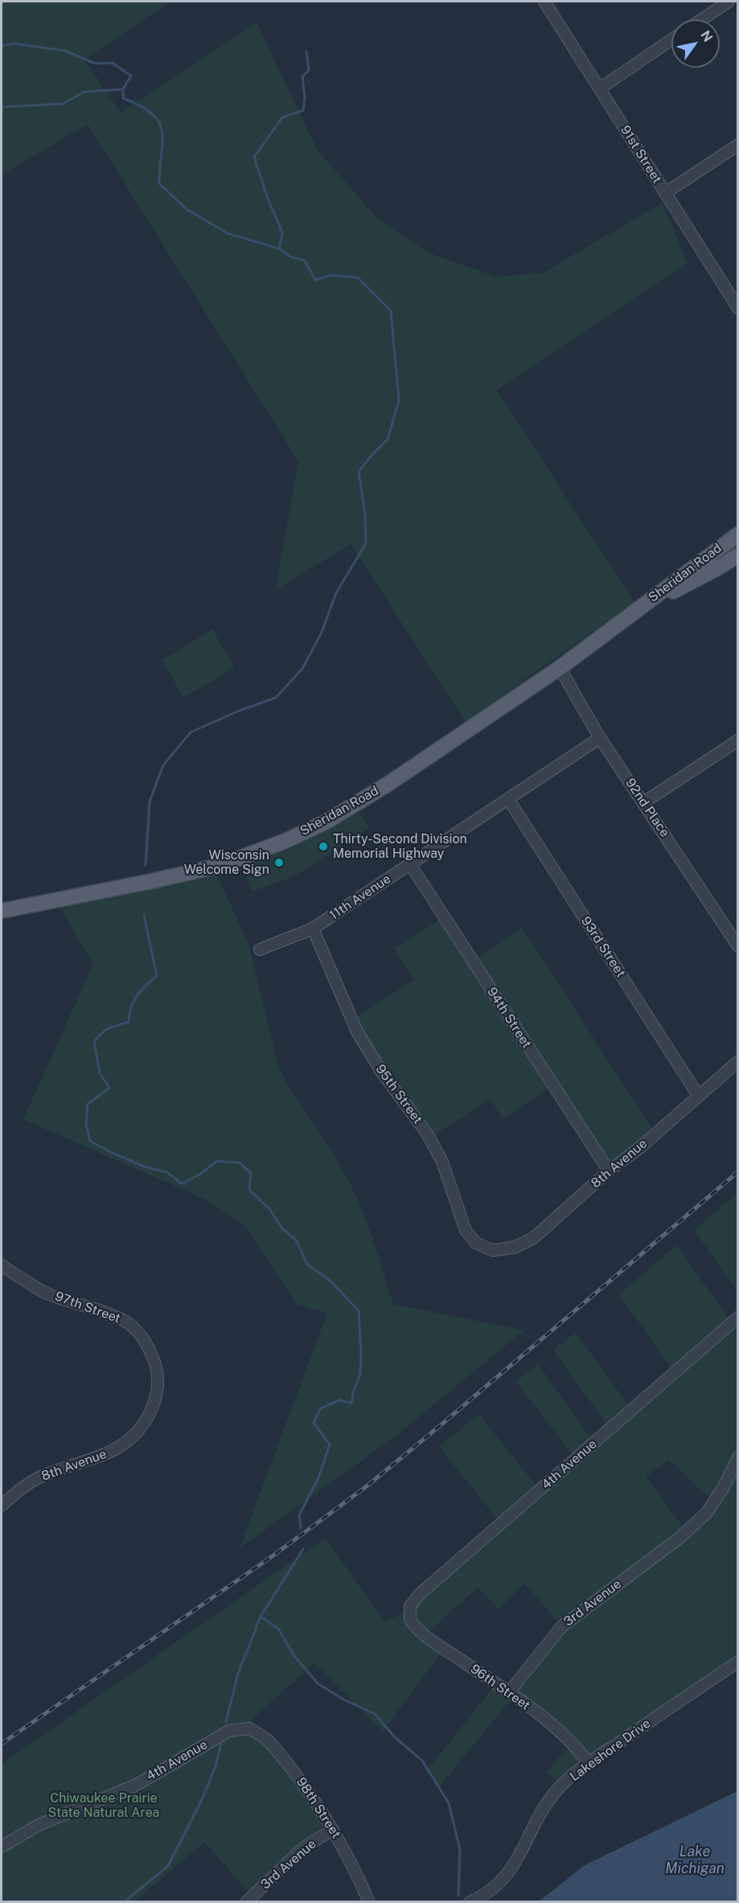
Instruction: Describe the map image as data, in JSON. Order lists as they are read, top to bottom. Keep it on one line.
{"streets":{"main road":["Sheridan Road"],"street":["91st Street","92nd Place","11th Avenue","93rd Street","94th Street","95th Street","8th Avenue","97th Street","4th Avenue","3rd Avenue","96th Street","Lakeshore Drive","98th Street"]},"crossings":[["Sheridan Road","92nd Place"],["92nd Place","11th Avenue"],["11th Avenue","93rd Street"],["11th Avenue","94th Street"],["11th Avenue","95th Street"],["93rd Street","8th Avenue"],["94th Street","8th Avenue"],["95th Street","8th Avenue"],["8th Avenue","97th Street"],["4th Avenue","96th Street"],["4th Avenue","98th Street"],["3rd Avenue","96th Street"],["3rd Avenue","98th Street"],["96th Street","Lakeshore Drive"]],"water":["Lake Michigan"],"parks":["Chiwaukee Prairie State Natural Area"],"places":["Thirty-Second Division Memorial Highway","Wisconsin Welcome Sign"],"north":"top right"}
